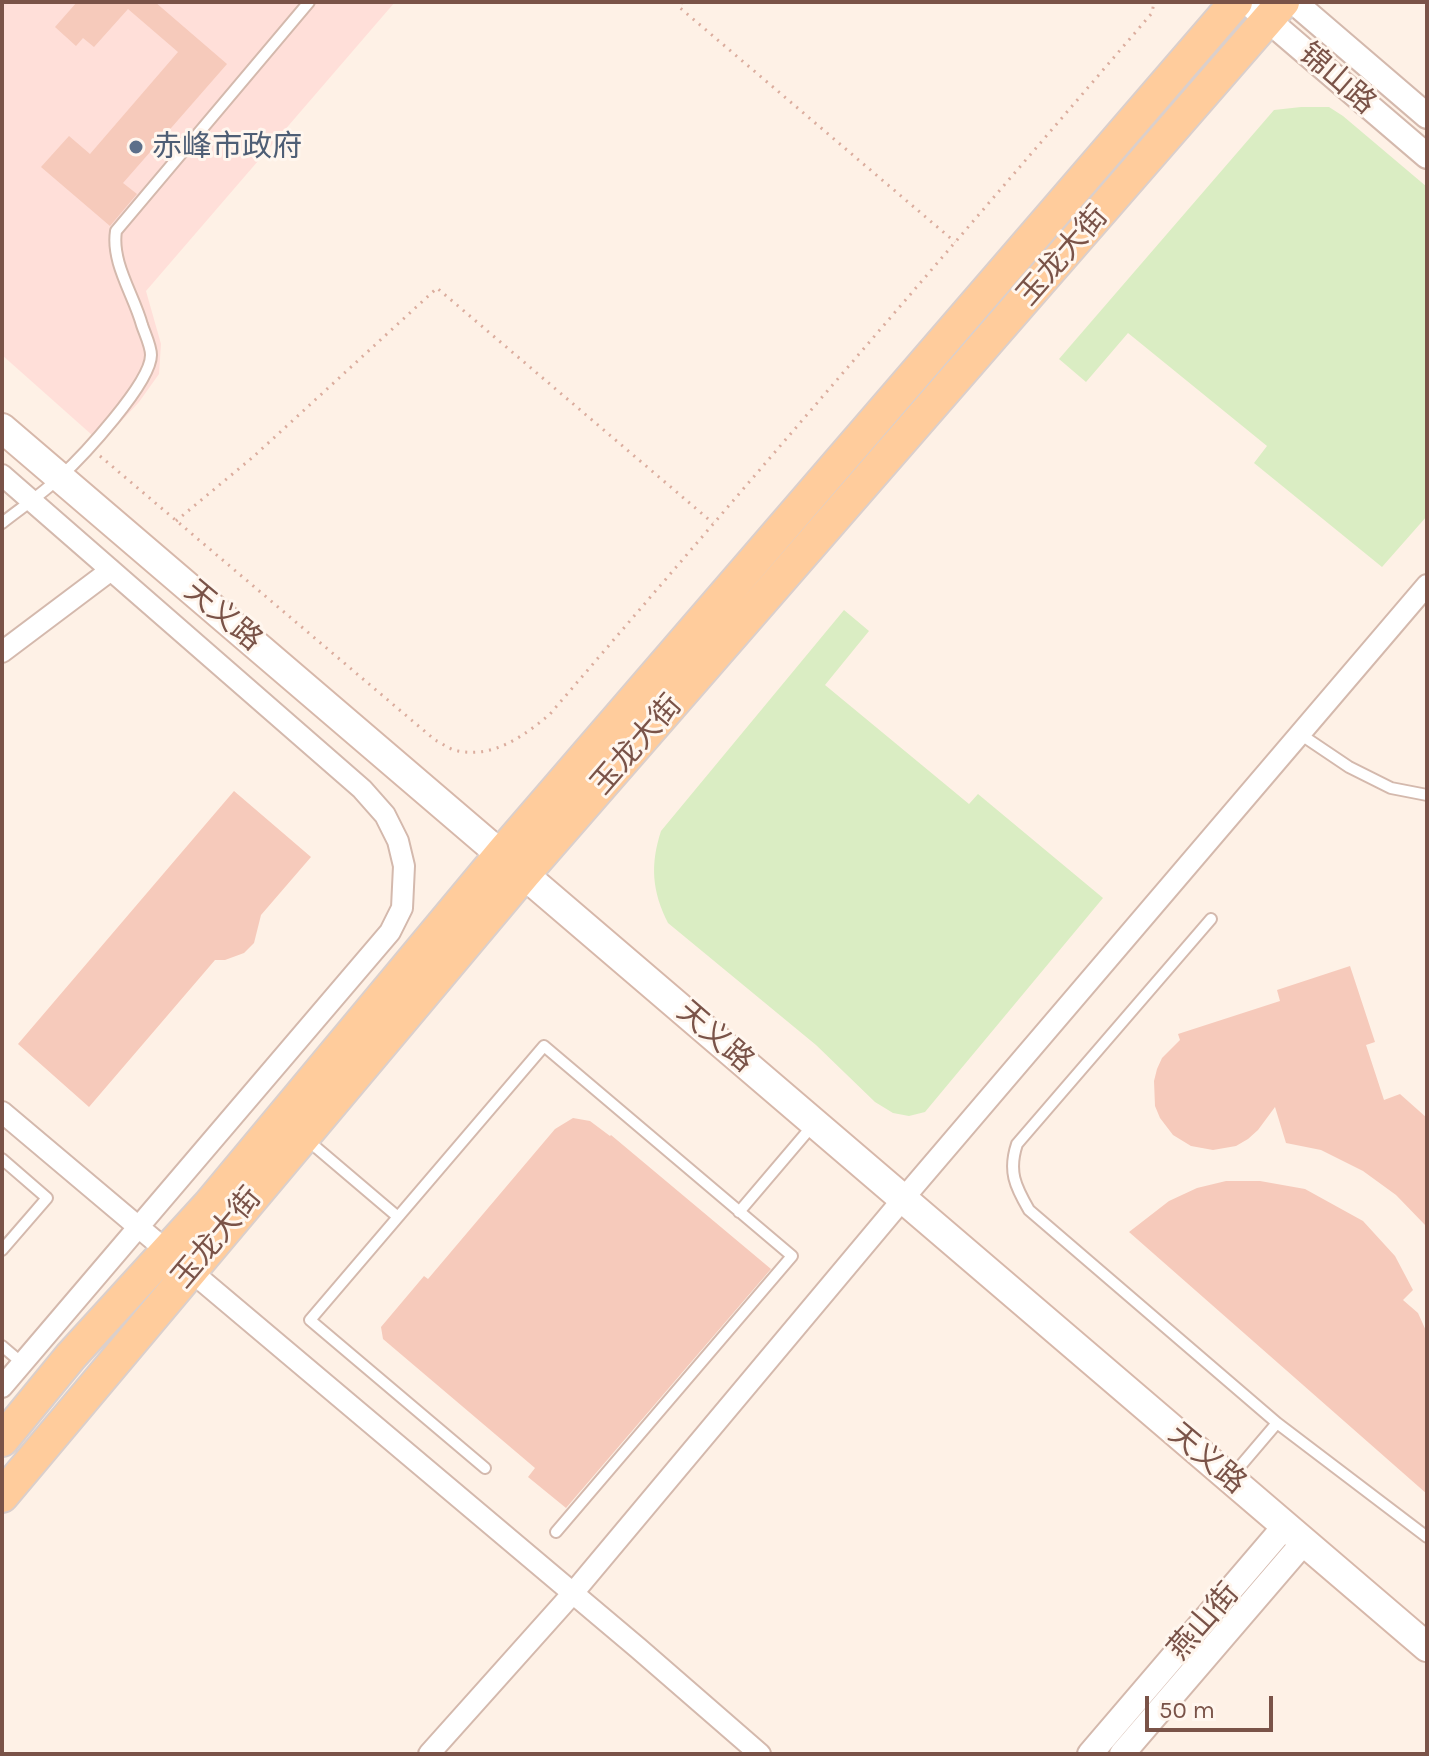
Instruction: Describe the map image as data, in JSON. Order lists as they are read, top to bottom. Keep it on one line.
{"streets":{"main road":["玉龙大街","天义路"],"street":["锦山路","燕山街"]},"crossings":[["锦山路","玉龙大街"],["玉龙大街","天义路"],["天义路","燕山街"]],"places":["赤峰市政府"],"scale_bar":"50 m"}
